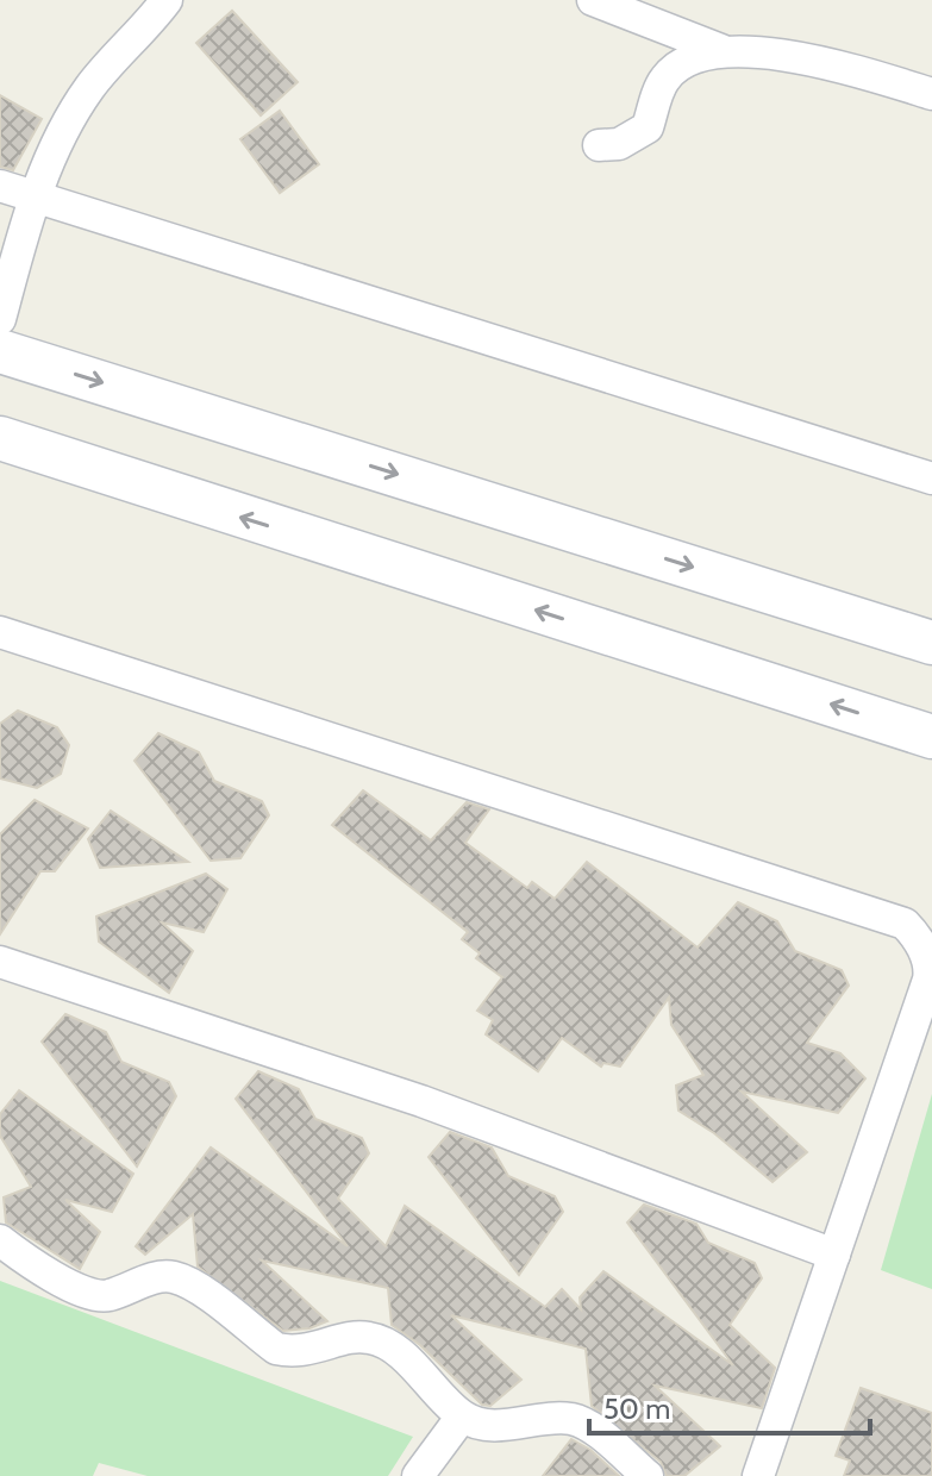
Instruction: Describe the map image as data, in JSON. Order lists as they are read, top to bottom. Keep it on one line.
{"scale_bar":"50 m"}
